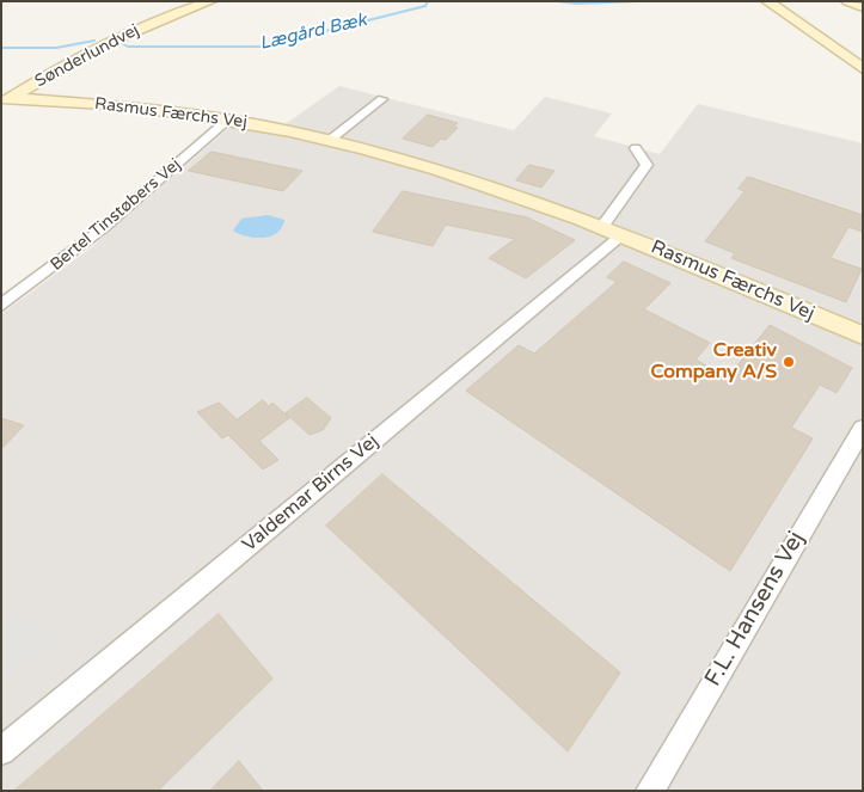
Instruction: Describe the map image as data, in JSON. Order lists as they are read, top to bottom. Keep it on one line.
{"streets":{"street":["Sønderlundvej","Rasmus Færchs Vej","Bertel Tinstøbers Vej","Valdemar Birns Vej","F.L. Hansens Vej"]},"crossings":[["Sønderlundvej","Rasmus Færchs Vej"],["Rasmus Færchs Vej","Bertel Tinstøbers Vej"],["Rasmus Færchs Vej","Valdemar Birns Vej"]],"water":["Lægård Bæk"],"places":["Creativ Company A/S"]}
